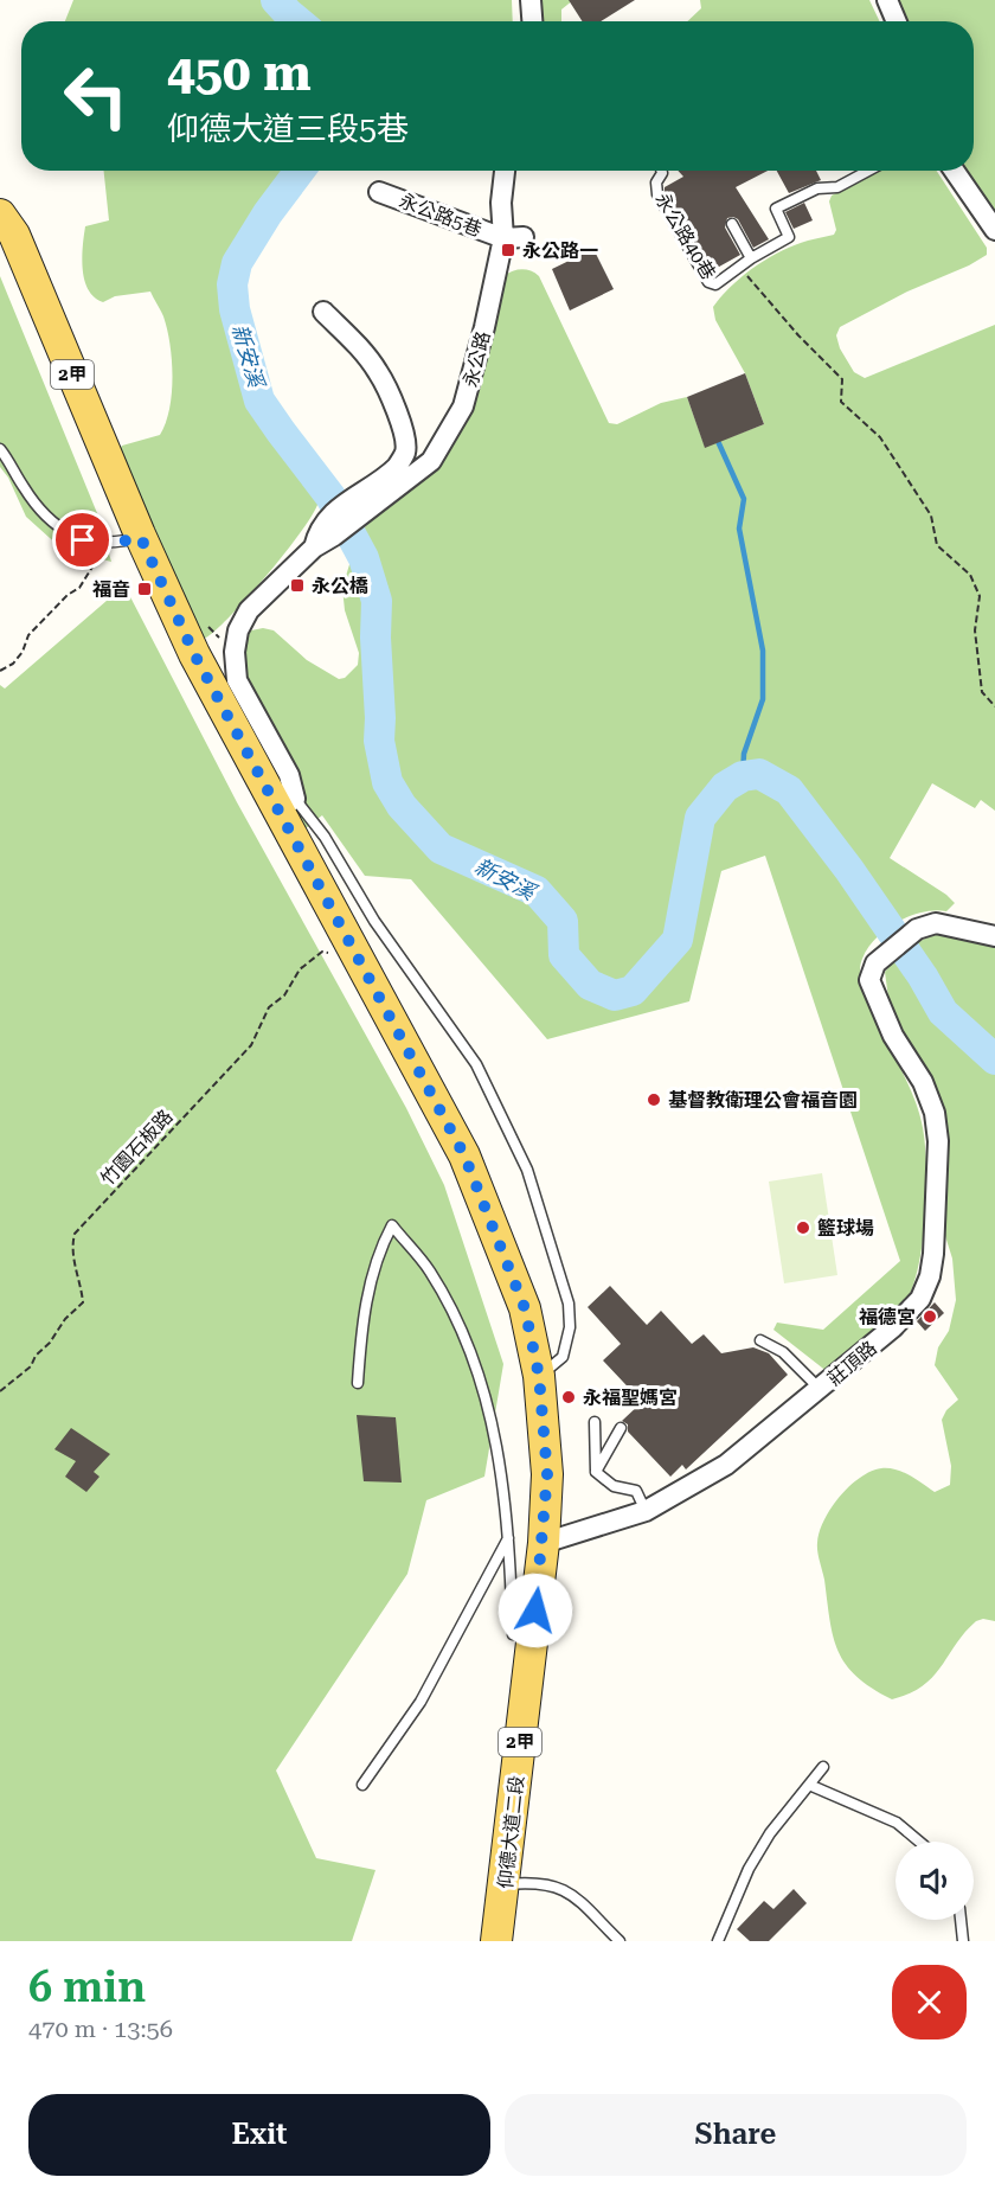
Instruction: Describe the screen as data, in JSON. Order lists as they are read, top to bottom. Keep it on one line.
{"streets":{"main road":["2甲","仰德大道二段"],"street":["永公路5巷","永公路","莊頂路"],"lane":["永公路40巷"],"path":["竹園石板路"]},"crossings":[["永公路5巷","永公路"],["2甲","仰德大道二段"],["莊頂路","仰德大道二段"]],"water":["新安溪"],"places":{"transit":["永公路一","永公橋","福音"],"other":["基督教衛理公會福音園","籃球場","福德宮","永福聖媽宮"]},"page":{"turn":["450 m","仰德大道三段5巷"],"heading":["6 min","470 m · 13:56"],"buttons":["Exit","Share"]}}
